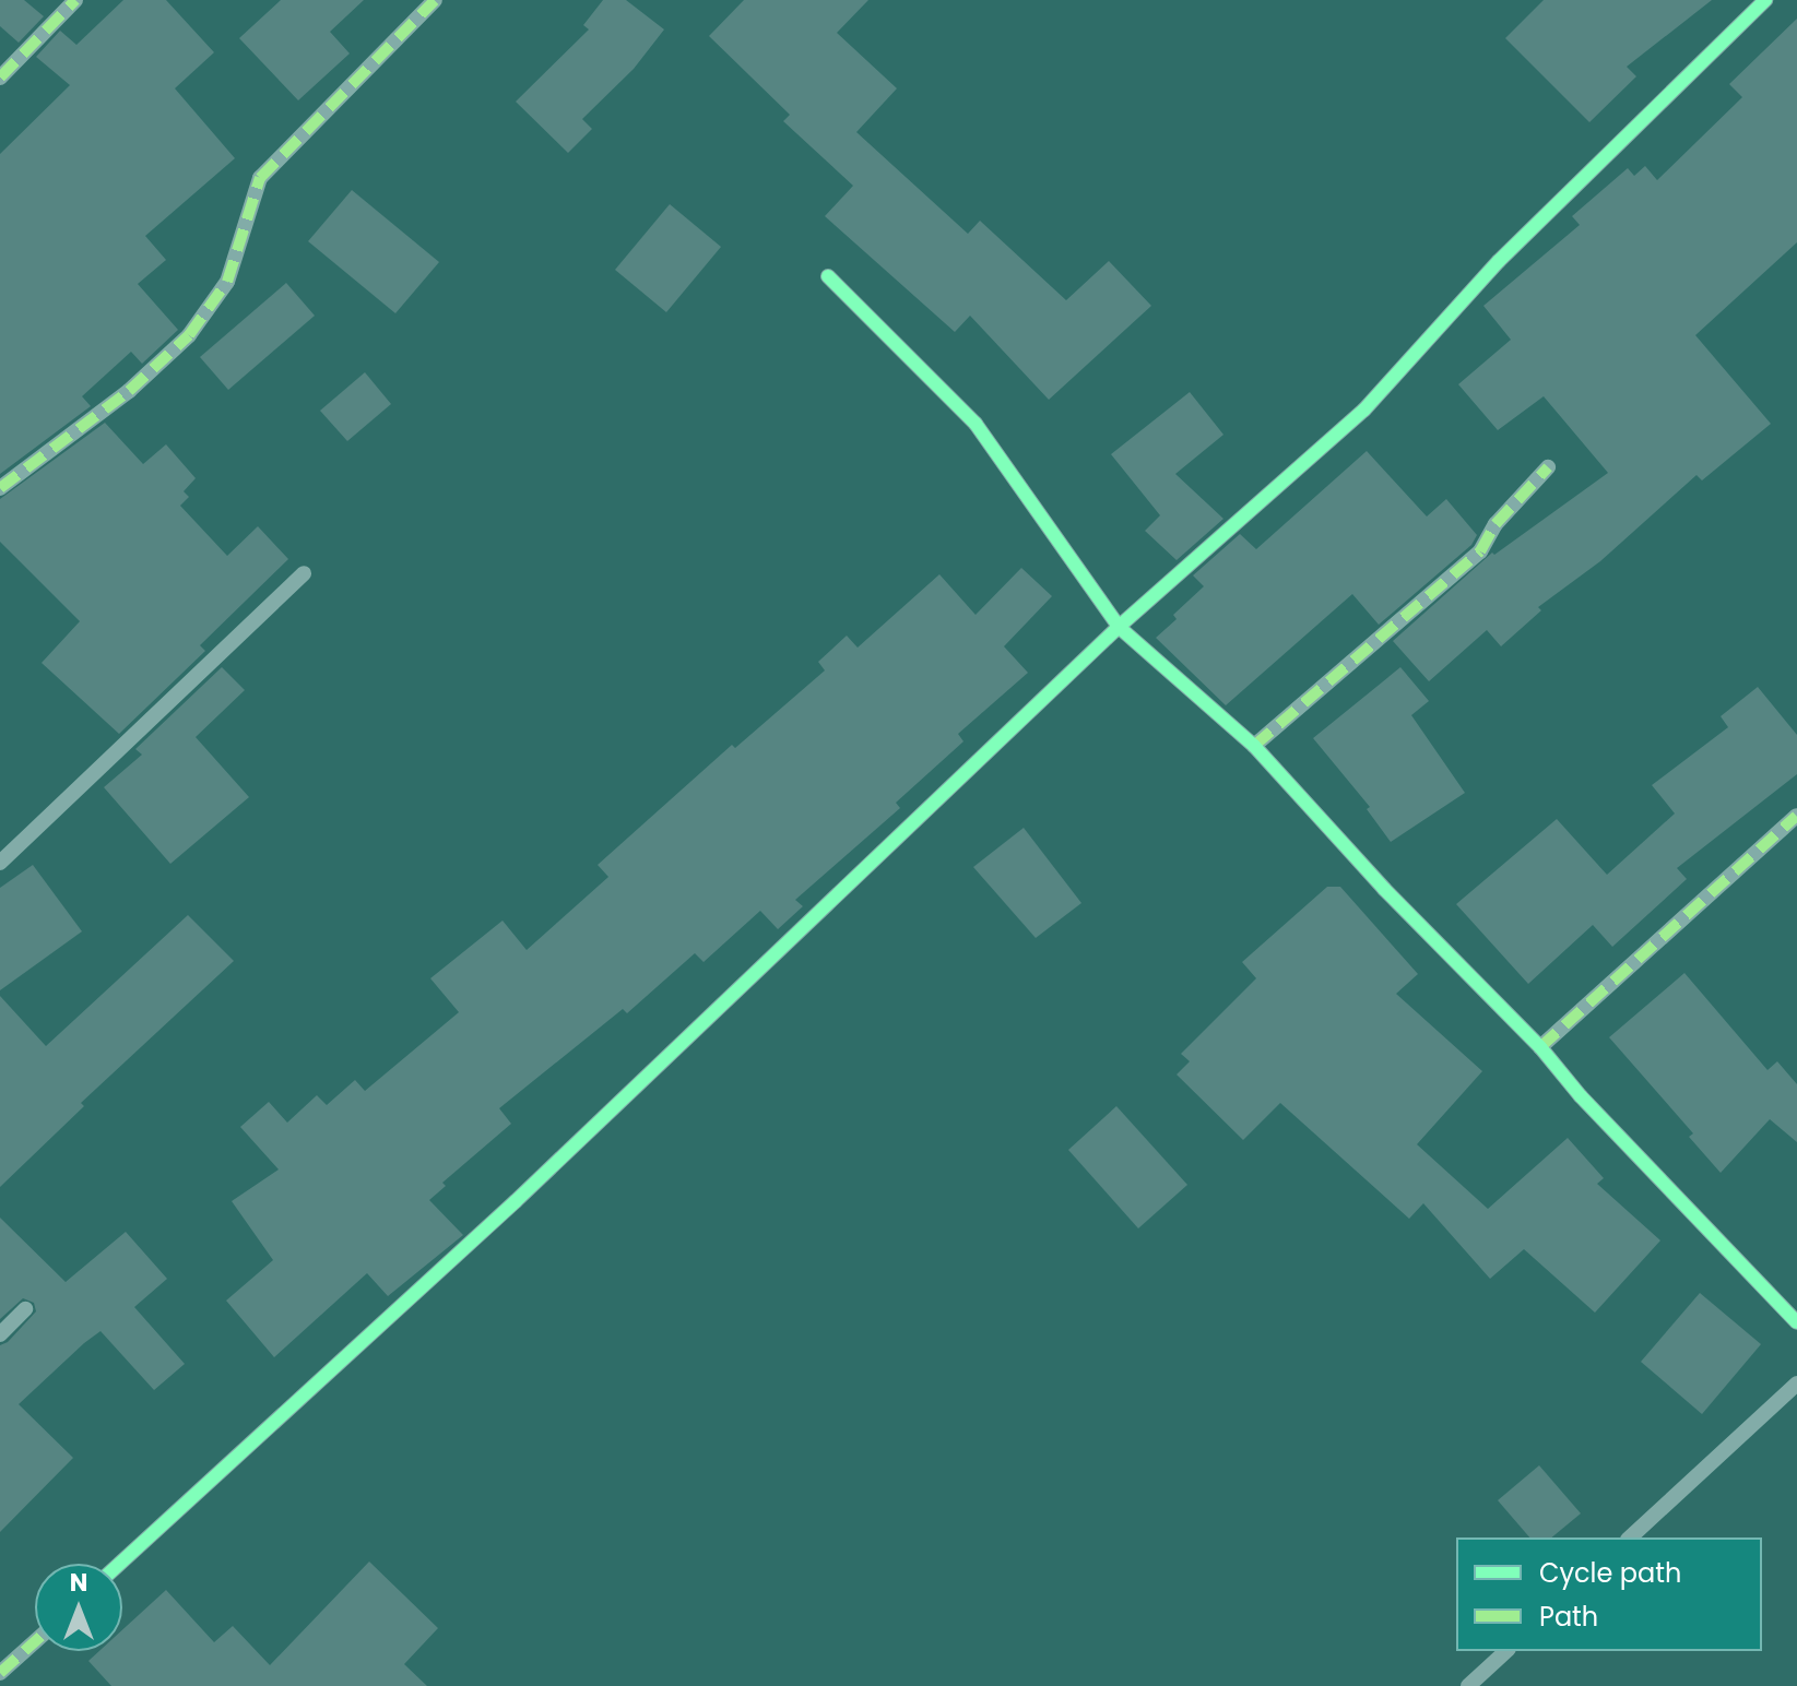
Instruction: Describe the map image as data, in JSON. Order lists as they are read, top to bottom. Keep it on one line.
{"legend":["Cycle path","Path"],"north":"top"}
